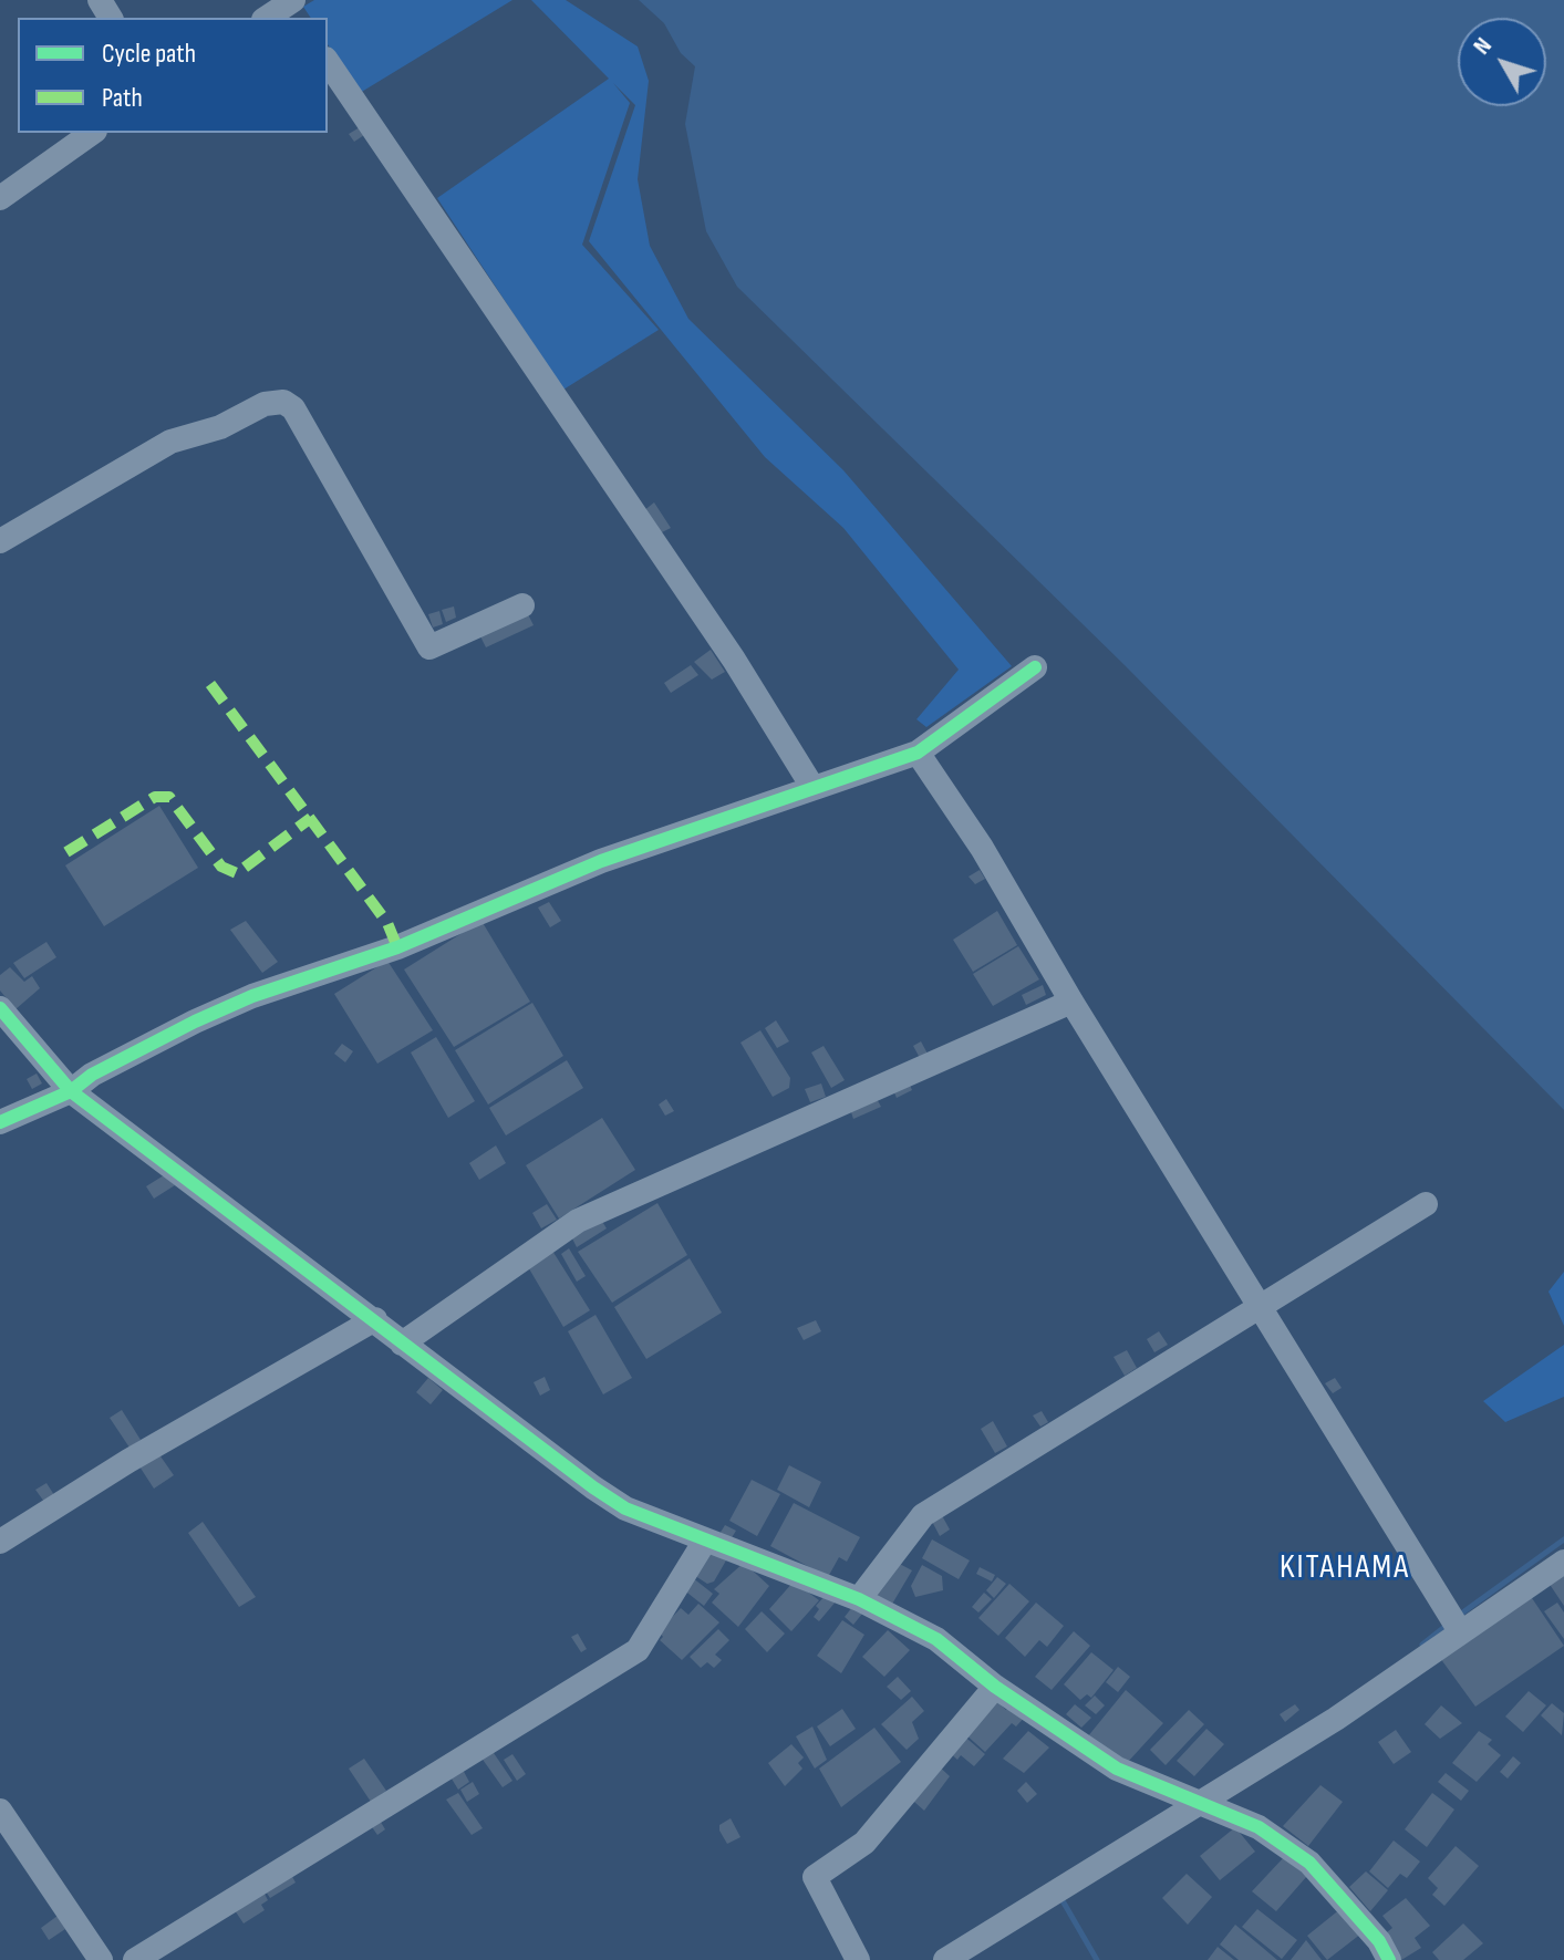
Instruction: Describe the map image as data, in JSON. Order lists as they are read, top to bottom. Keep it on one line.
{"districts":["KITAHAMA"],"legend":["Cycle path","Path"],"north":"top left"}
